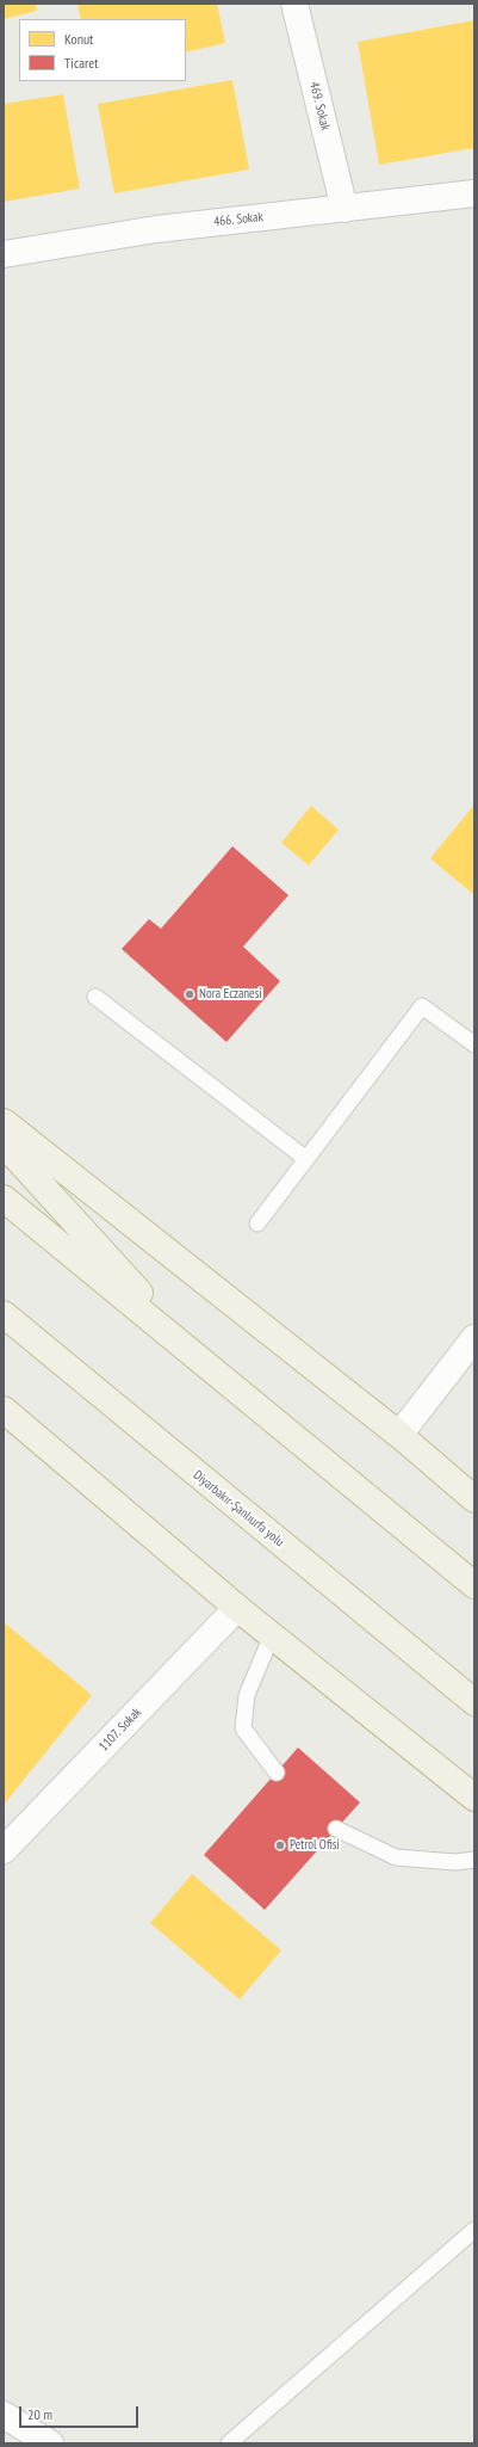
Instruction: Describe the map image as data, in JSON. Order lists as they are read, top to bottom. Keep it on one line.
{"streets":{"highway":["Diyarbakır-Şanlıurfa yolu"],"street":["469. Sokak","466. Sokak","1107. Sokak"]},"crossings":[["469. Sokak","466. Sokak"]],"places":["Nora Eczanesi","Petrol Ofisi"],"legend":["Konut","Ticaret"],"scale_bar":"20 m"}
